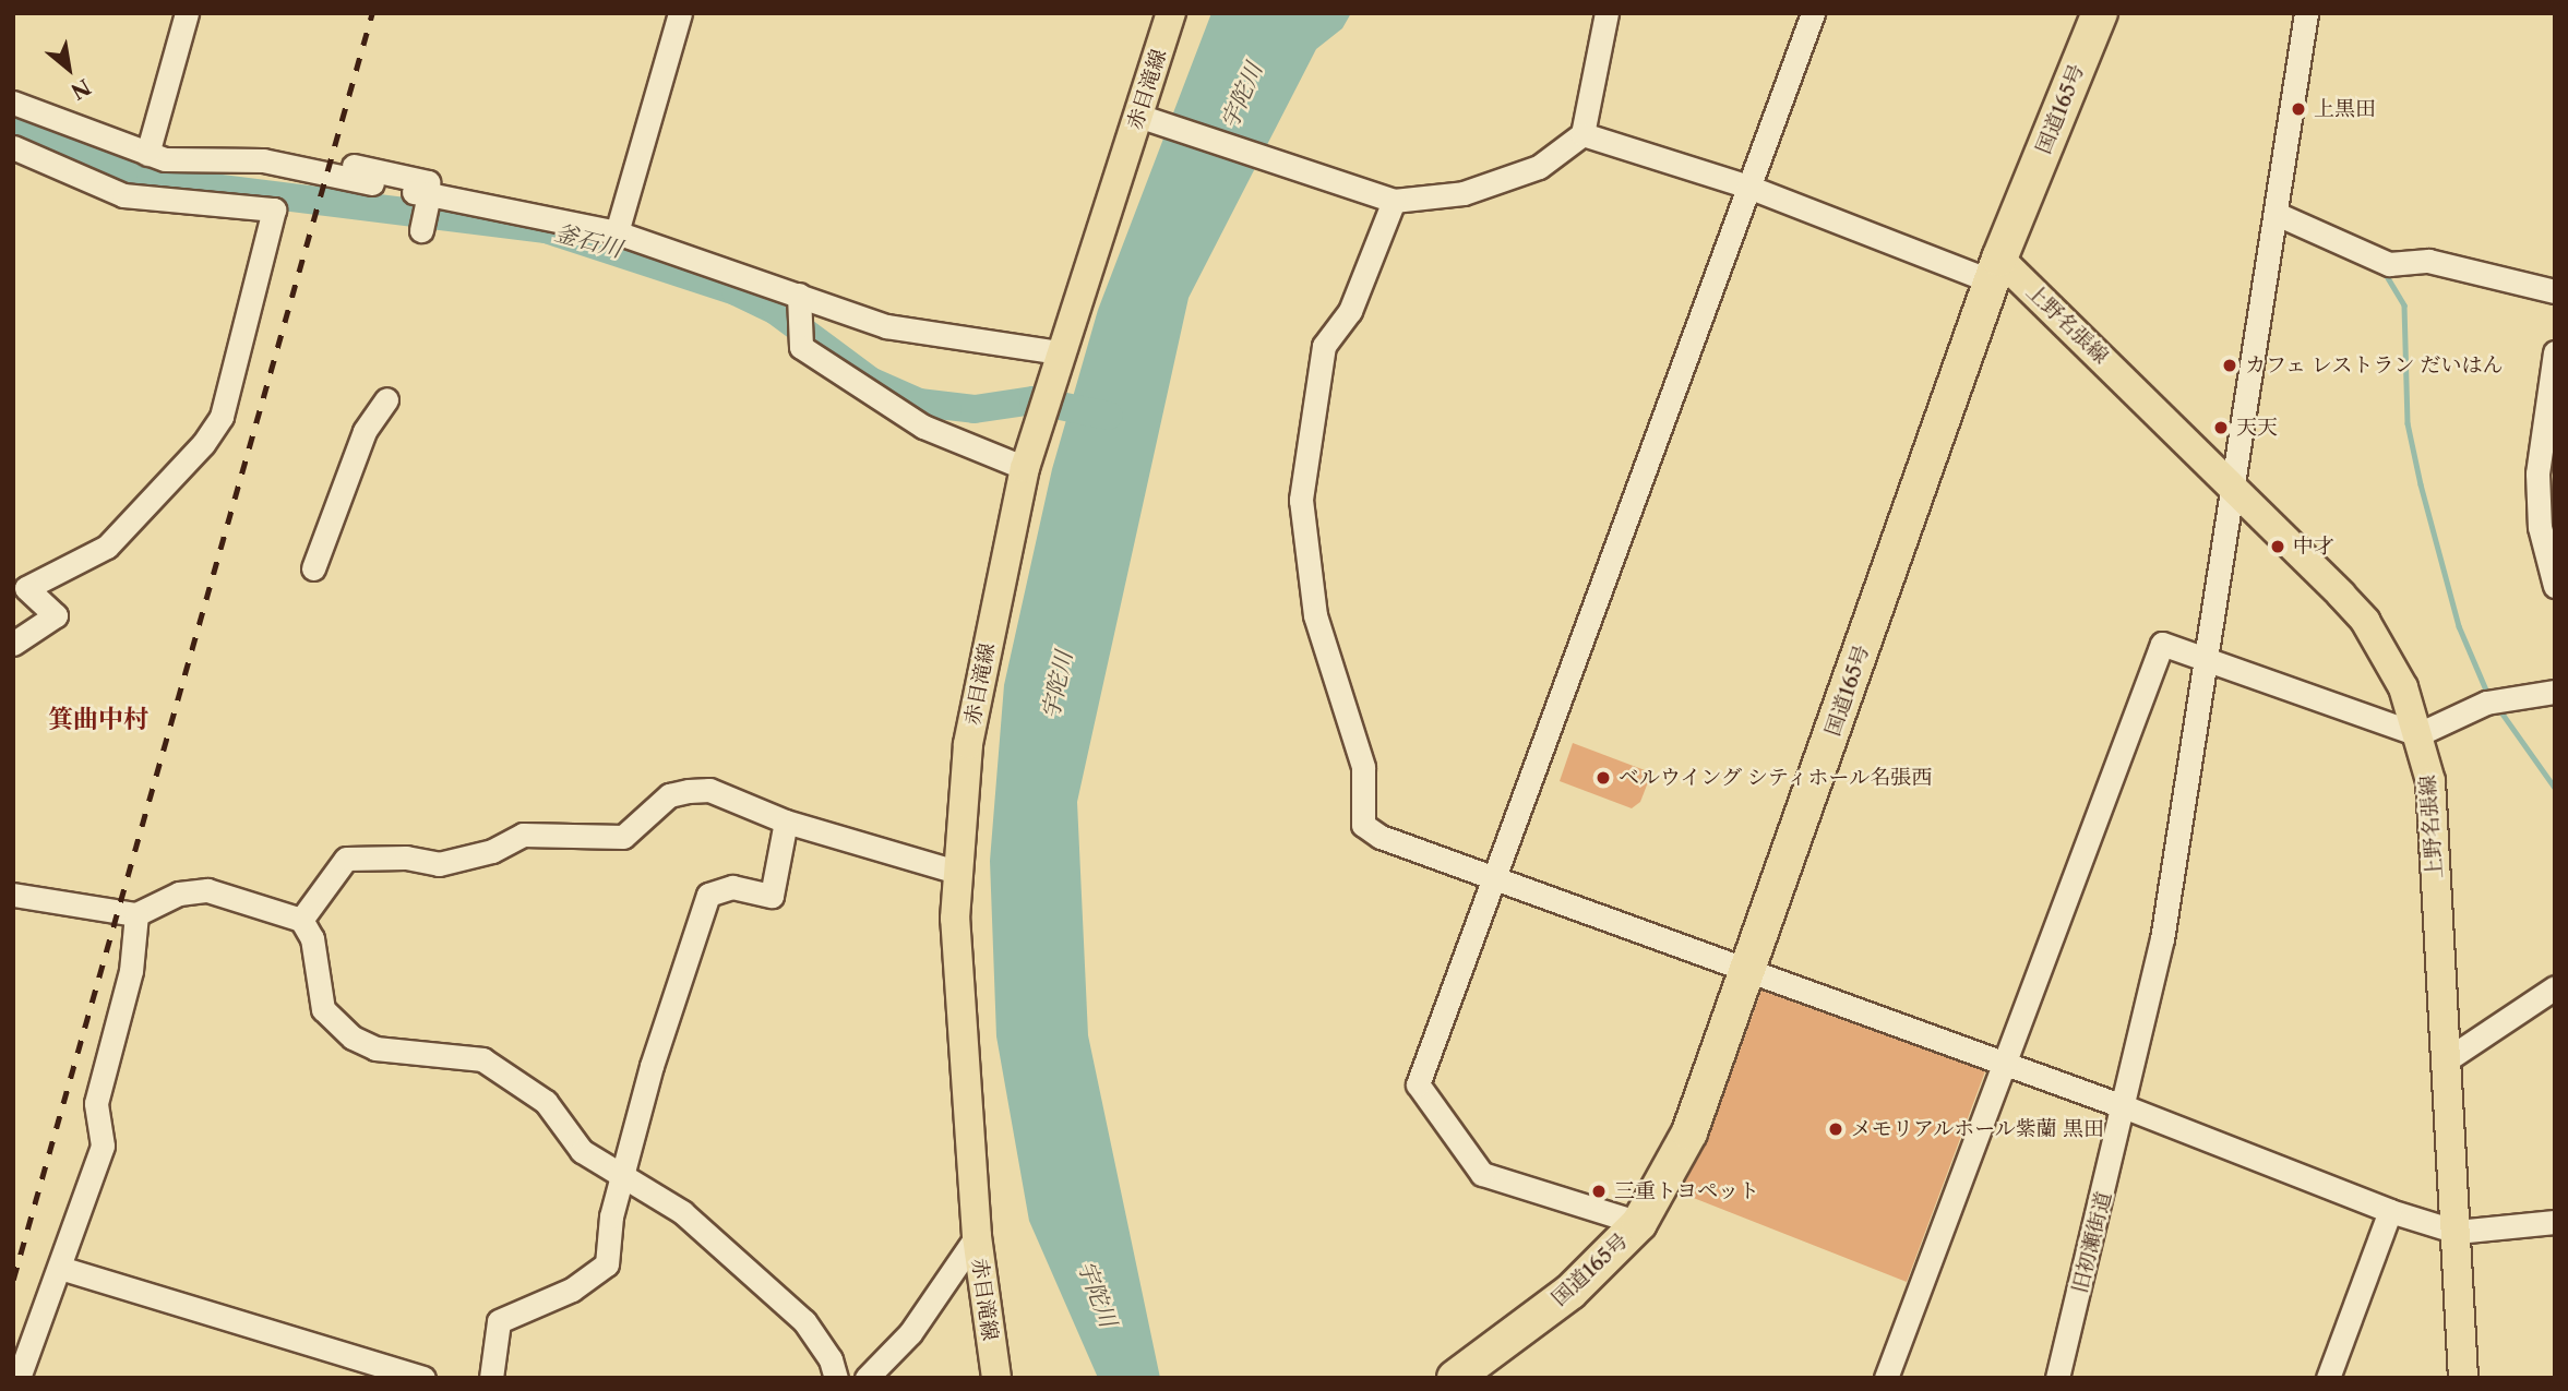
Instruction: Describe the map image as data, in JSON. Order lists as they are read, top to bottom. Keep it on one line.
{"streets":{"highway":["国道165号"],"main road":["赤目滝線","上野名張線"],"street":["旧初瀬街道"]},"crossings":[["国道165号","上野名張線"],["上野名張線","旧初瀬街道"]],"districts":["箕曲中村"],"water":["宇陀川","釜石川"],"places":["上黒田","カフェ レストラン だいはん","天天","中才","ベルウイング シティホール名張西","メモリアルホール紫蘭 黒田","三重トヨペット"],"north":"bottom right"}
